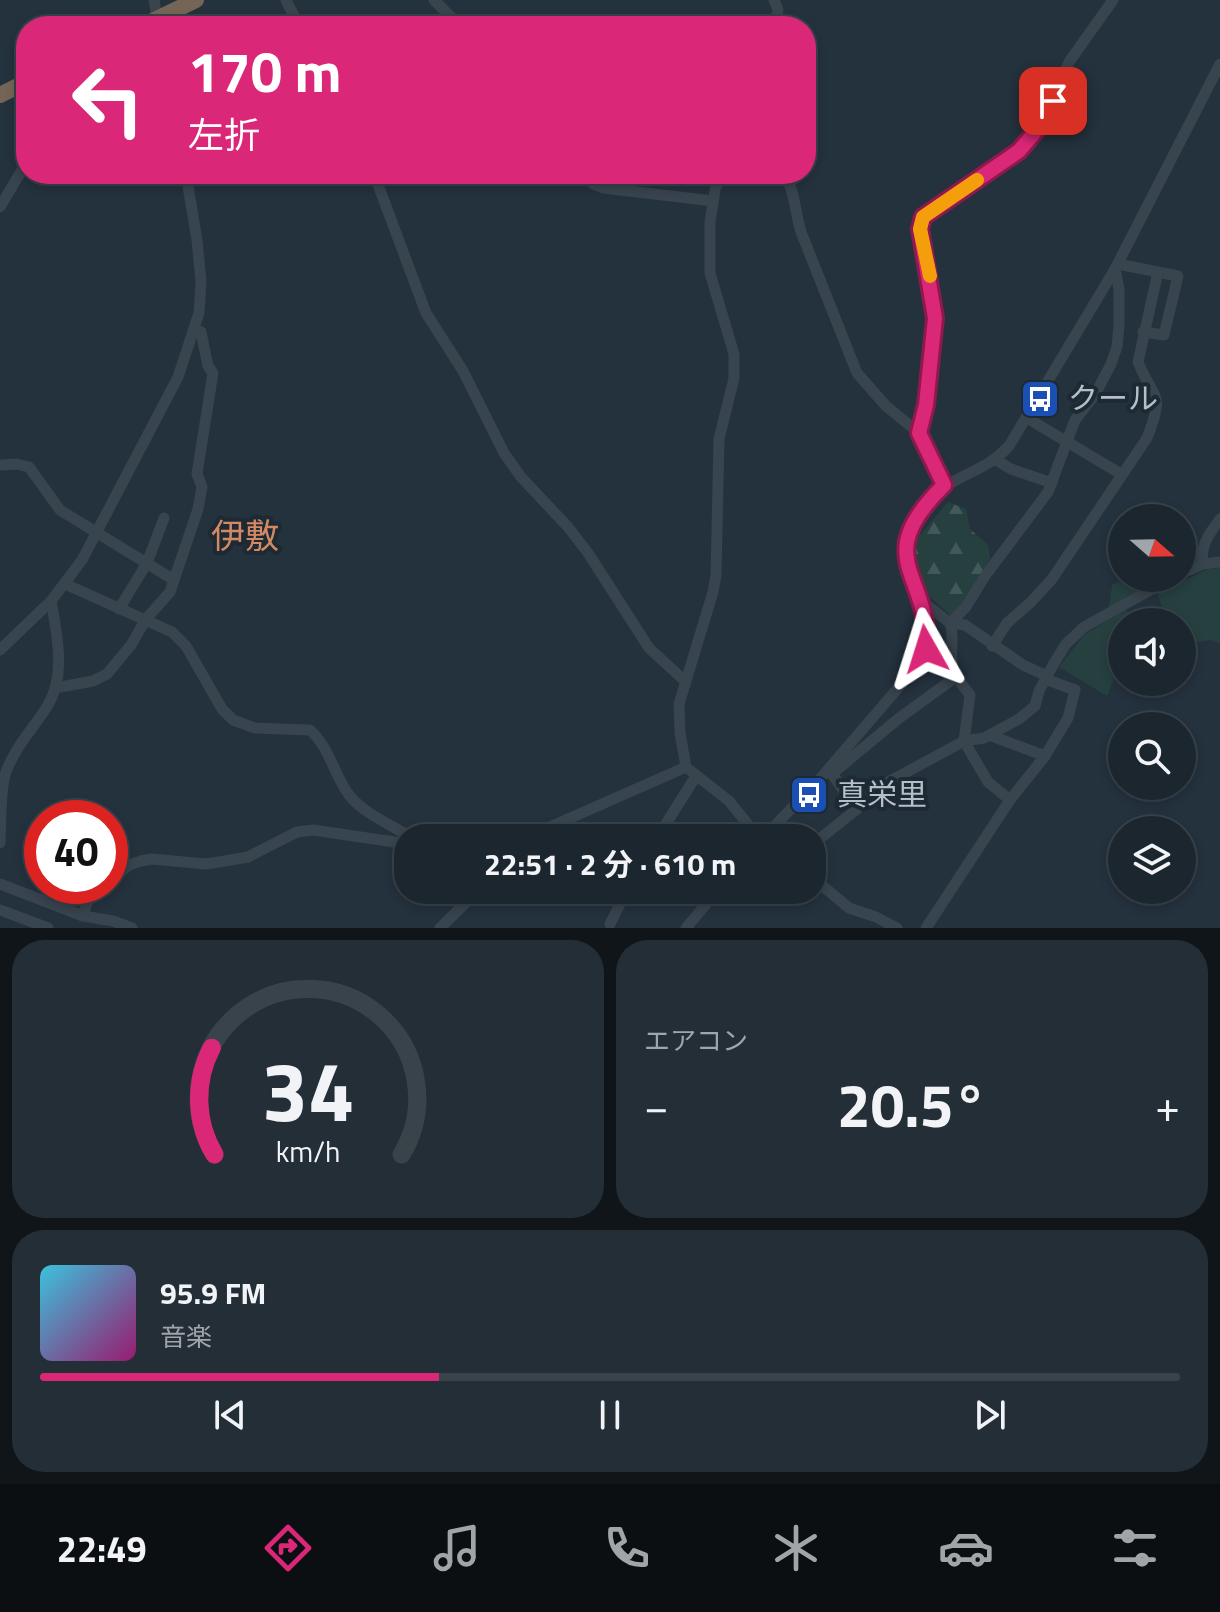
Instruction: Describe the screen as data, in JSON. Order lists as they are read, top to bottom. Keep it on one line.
{"districts":["伊敷"],"places":{"bus stop":["クール","真栄里"]},"north":"right","page":{"turn":["170 m","左折"],"limit":"40","trip":"22:51 · 2 分 · 610 m","tile":"エアコン","heat":["−","20.5°","+"],"song":["95.9 FM","音楽"],"tabs":"22:49","gauge":["34","km/h"]}}
